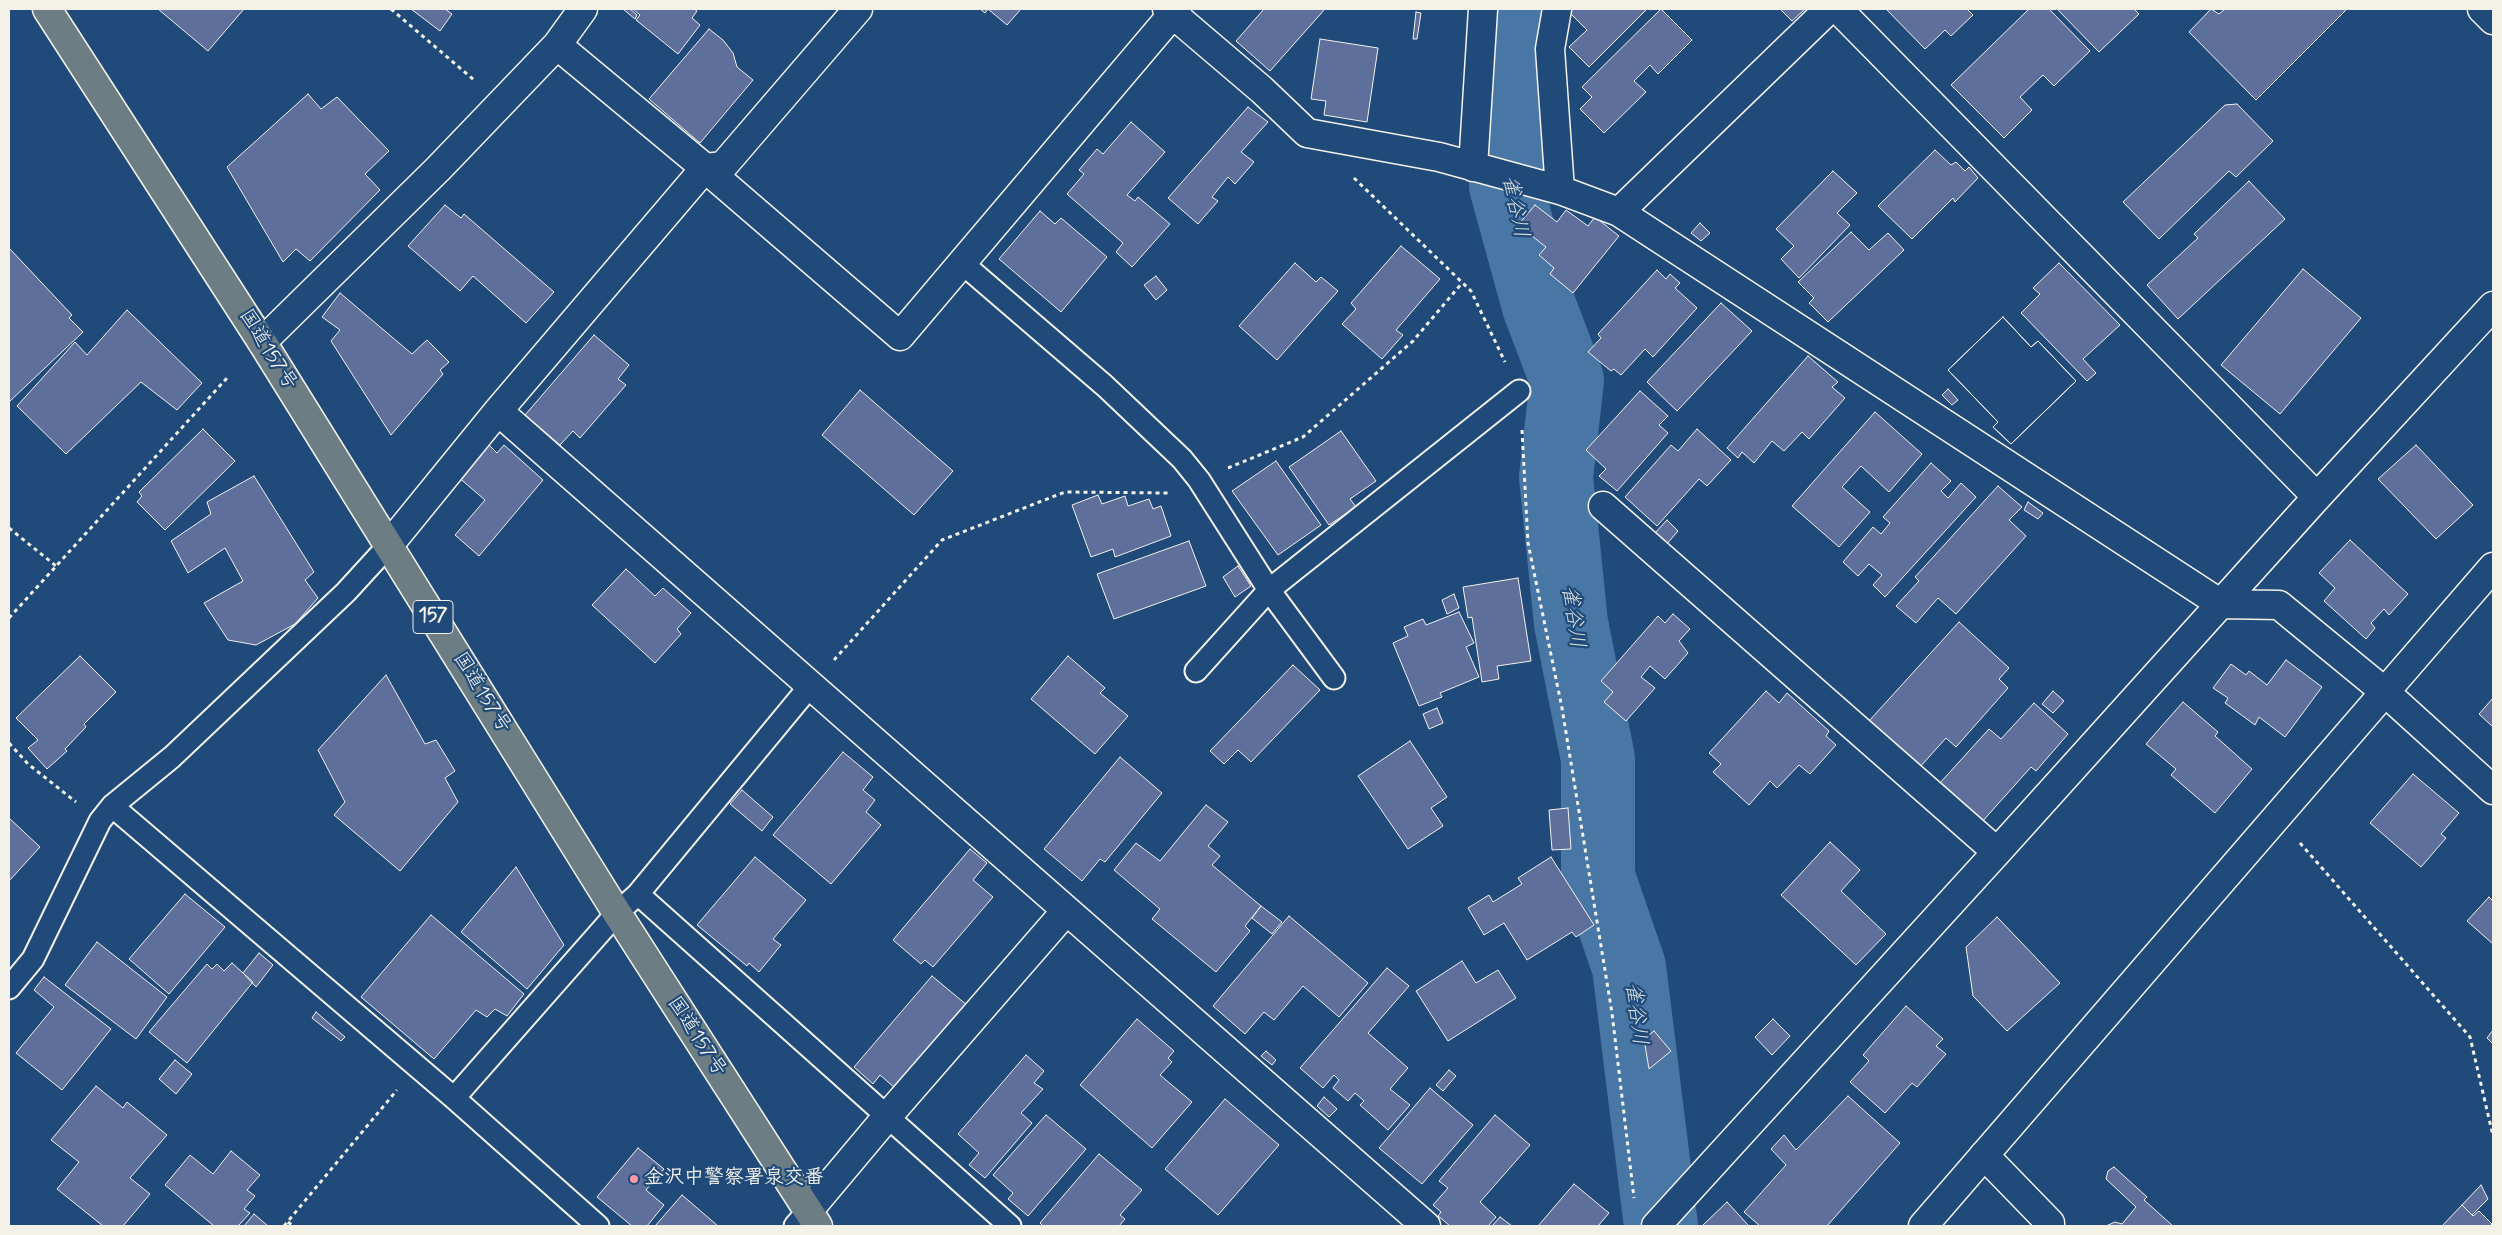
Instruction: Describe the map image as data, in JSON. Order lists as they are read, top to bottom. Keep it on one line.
{"streets":{"highway":["国道157号","157"]},"water":["雀谷川"],"places":["金沢中警察署泉交番"]}
